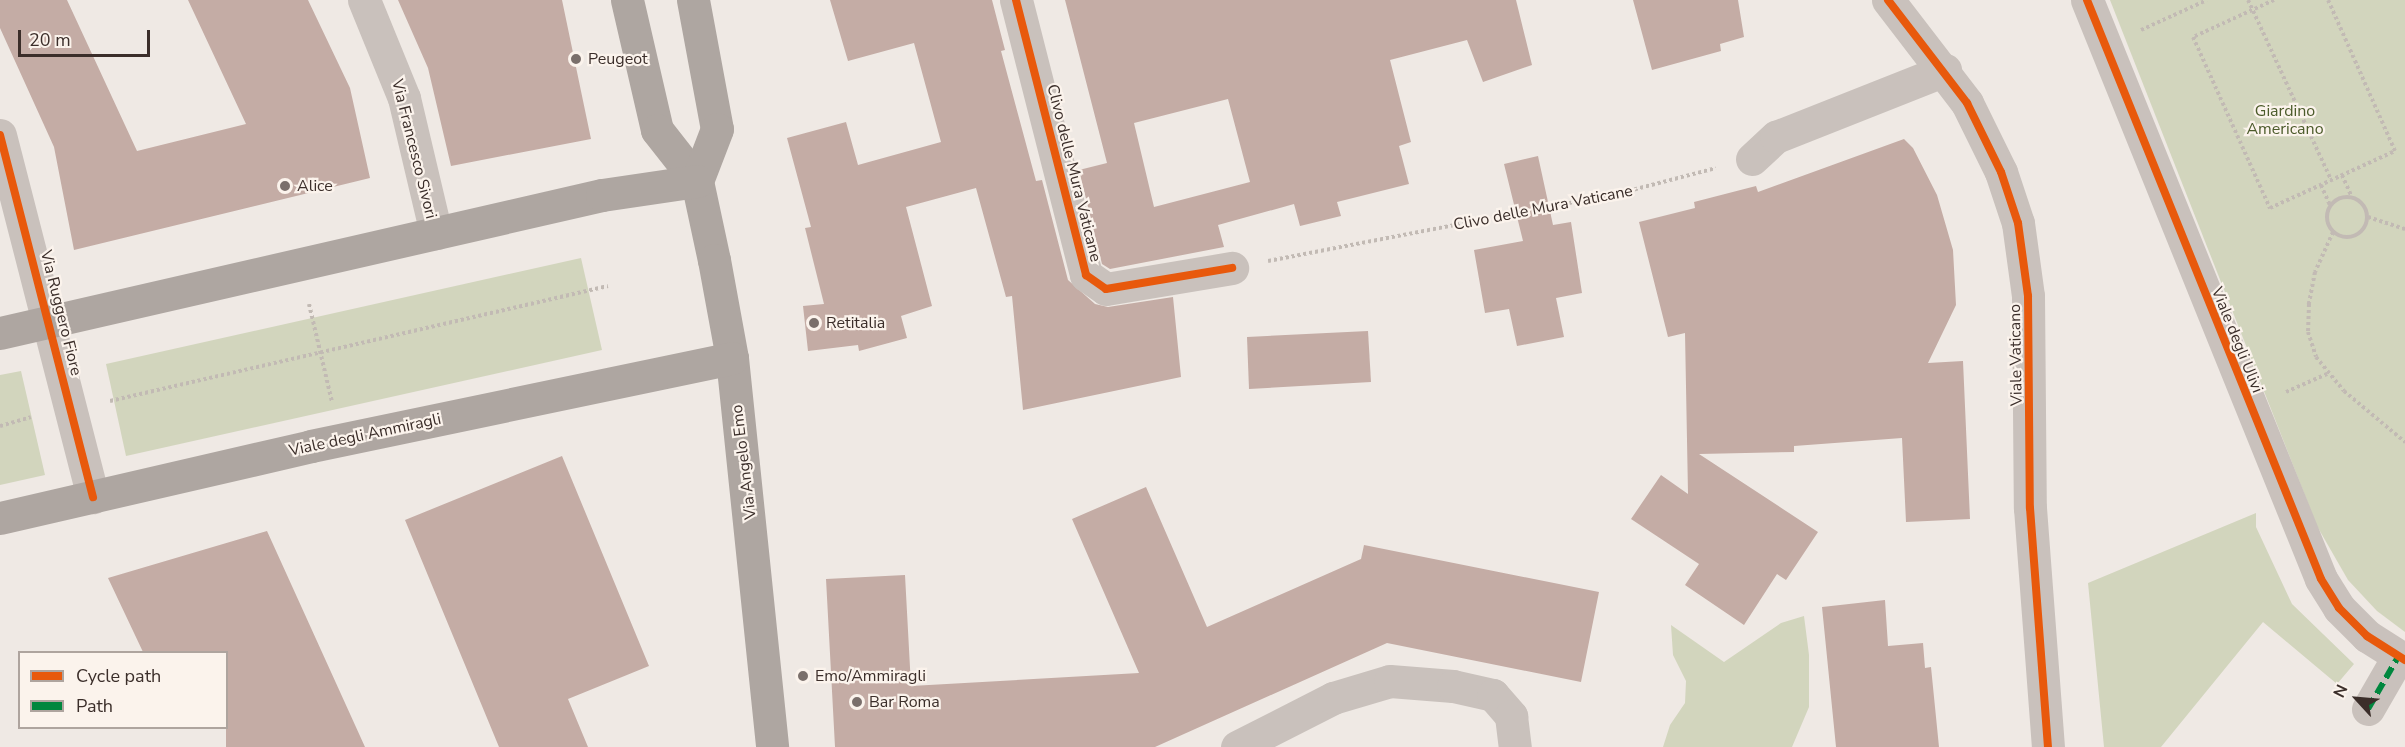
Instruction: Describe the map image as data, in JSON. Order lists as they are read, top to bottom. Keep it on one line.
{"streets":{"main road":["Viale degli Ammiragli","Via Angelo Emo"],"street":["Via Francesco Sivori","Clivo delle Mura Vaticane","Via Ruggero Fiore","Viale degli Ulivi","Viale Vaticano"]},"crossings":[["Via Ruggero Fiore","Viale degli Ammiragli"],["Viale degli Ammiragli","Via Angelo Emo"]],"parks":["Giardino Americano"],"places":["Peugeot","Alice","Retitalia","Emo/Ammiragli","Bar Roma"],"legend":["Cycle path","Path"],"scale_bar":"20 m","north":"top left"}
